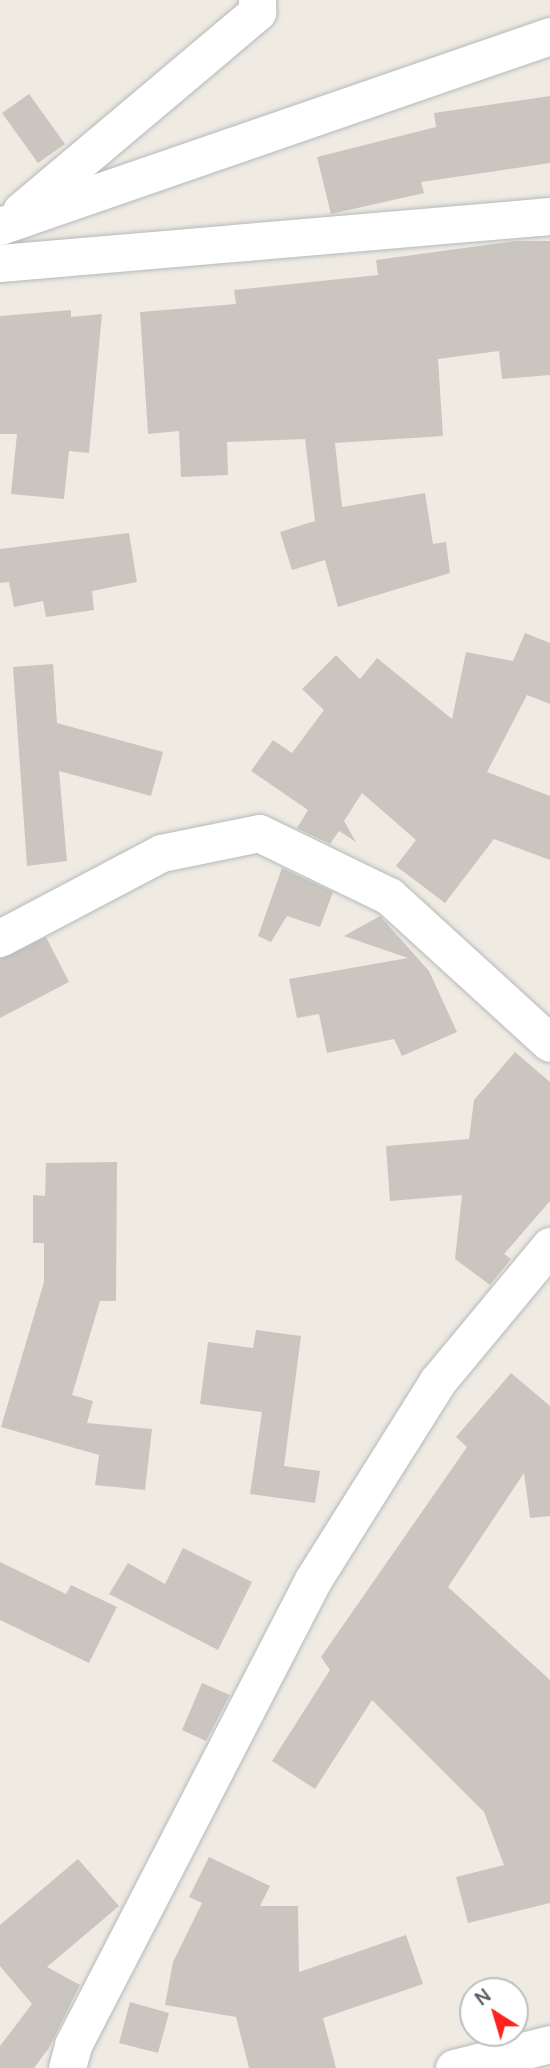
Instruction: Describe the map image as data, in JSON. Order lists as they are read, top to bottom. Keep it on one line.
{"north":"top left"}
